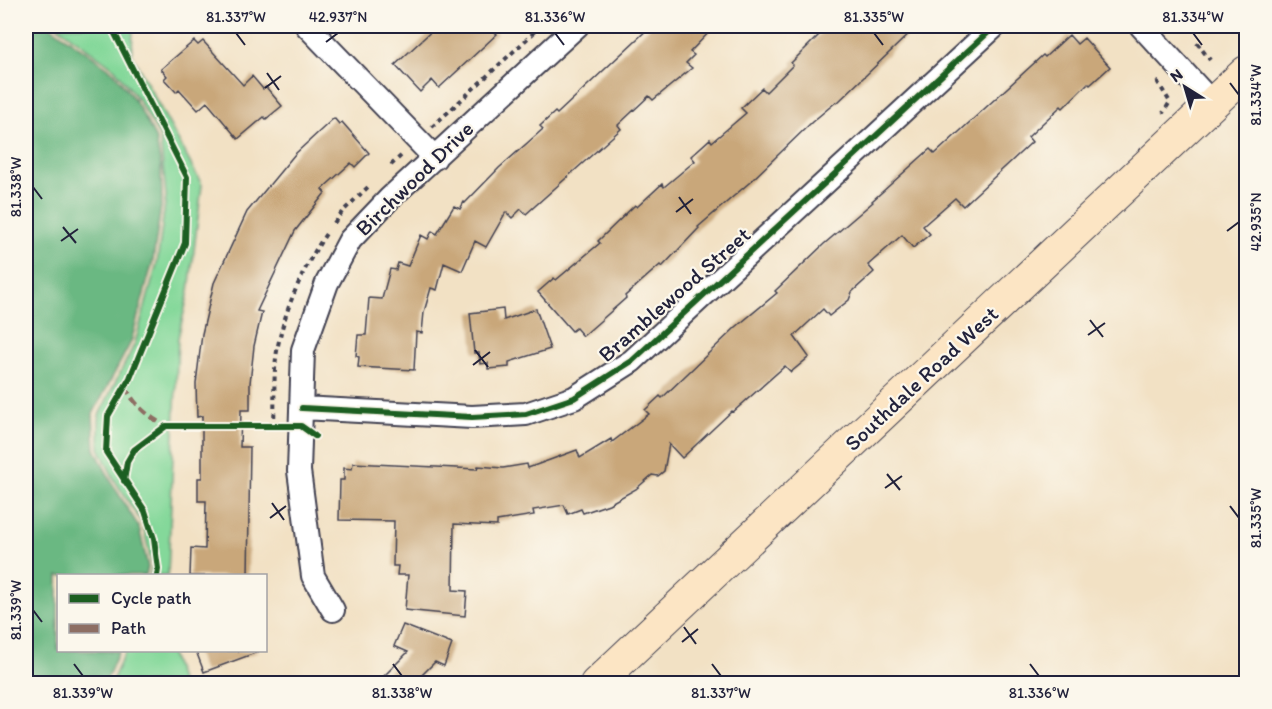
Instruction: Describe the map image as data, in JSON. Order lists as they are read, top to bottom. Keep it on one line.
{"streets":{"main road":["Southdale Road West"],"street":["Birchwood Drive","Bramblewood Street"]},"crossings":[["Birchwood Drive","Bramblewood Street"]],"legend":["Cycle path","Path"],"north":"top left","coordinates":["81.337°W","42.937°N","81.336°W","81.335°W","81.334°W","81.338°W","42.935°N","81.339°W"]}
